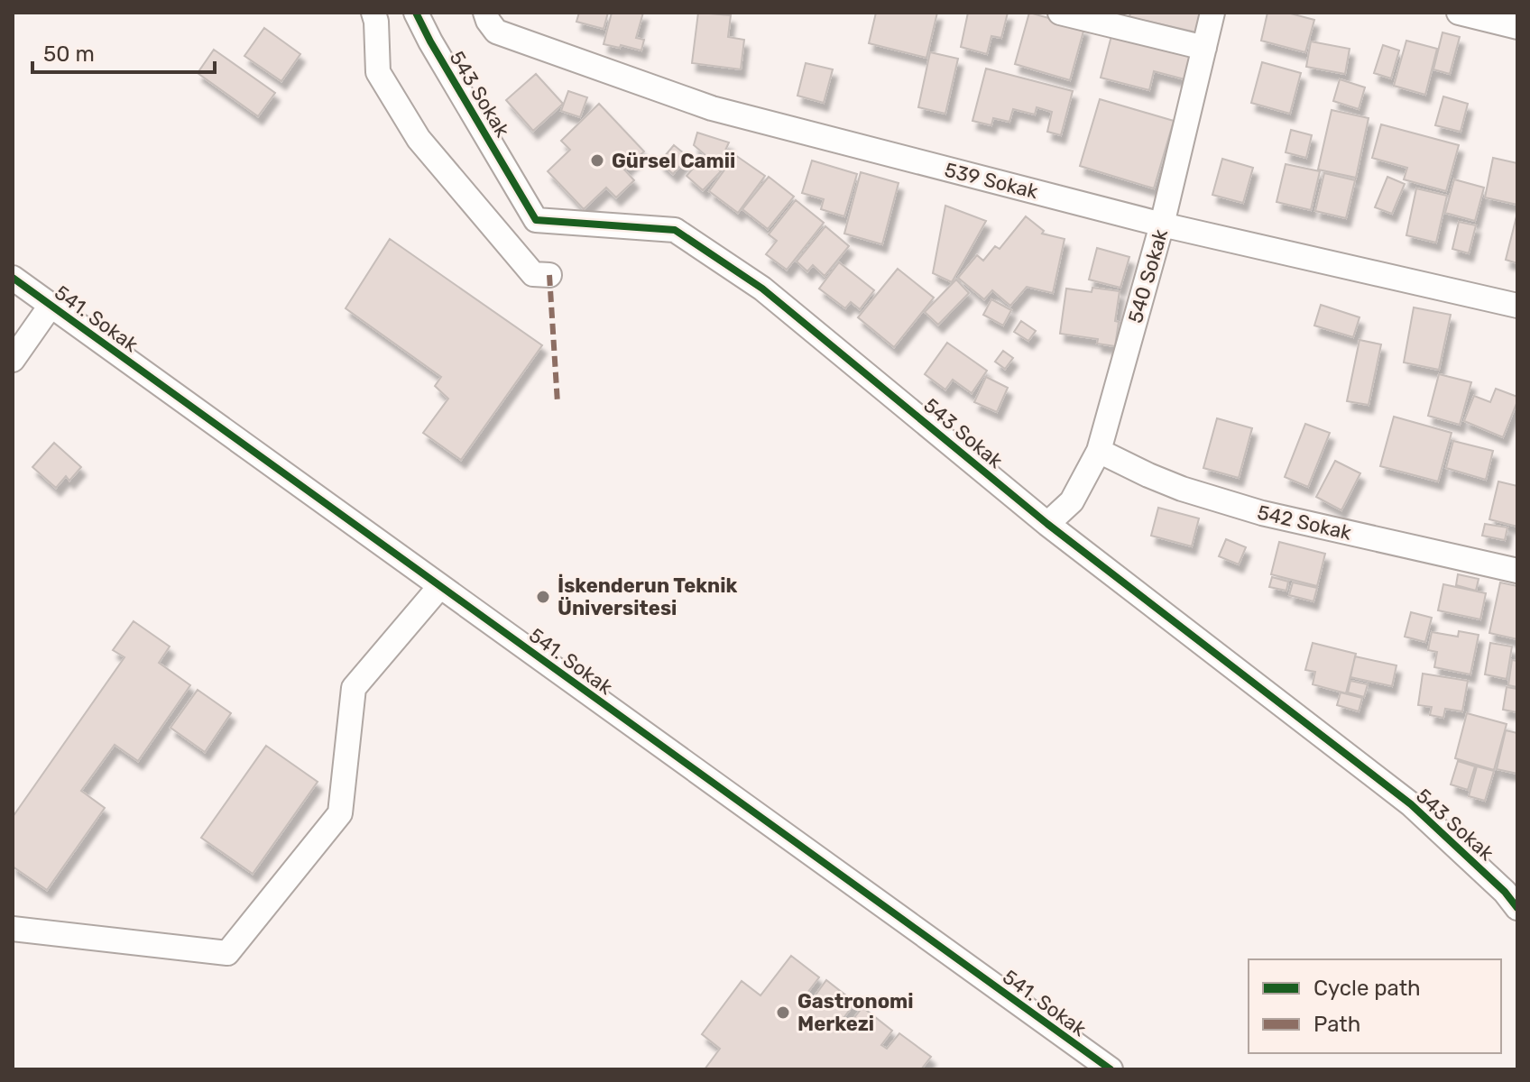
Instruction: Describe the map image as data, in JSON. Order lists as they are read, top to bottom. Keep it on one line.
{"streets":{"street":["543 Sokak","539 Sokak","540 Sokak","541. Sokak","542 Sokak"]},"crossings":[["543 Sokak","540 Sokak"],["539 Sokak","540 Sokak"],["540 Sokak","542 Sokak"]],"places":["Gürsel Camii","İskenderun Teknik Üniversitesi","Gastronomi Merkezi"],"legend":["Cycle path","Path"],"scale_bar":"50 m"}
